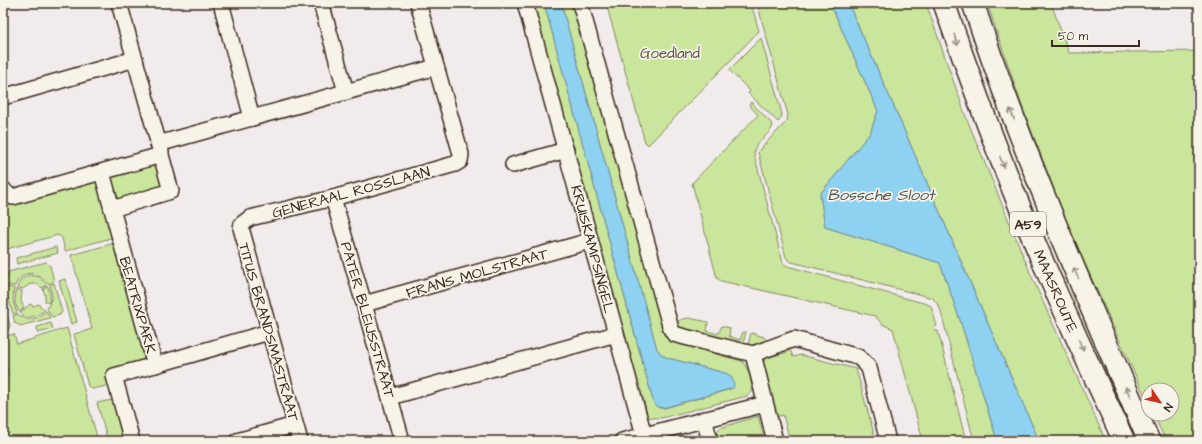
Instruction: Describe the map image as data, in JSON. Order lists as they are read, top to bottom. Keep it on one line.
{"streets":{"highway":["A59","MAASROUTE"],"street":["GENERAAL ROSSLAAN","KRUISKAMPSINGEL","FRANS MOLSTRAAT","BEATRIXPARK","PATER BLEIJSSTRAAT","TITUS BRANDSMASTRAAT"]},"crossings":[["GENERAAL ROSSLAAN","PATER BLEIJSSTRAAT"],["GENERAAL ROSSLAAN","TITUS BRANDSMASTRAAT"],["KRUISKAMPSINGEL","FRANS MOLSTRAAT"],["FRANS MOLSTRAAT","PATER BLEIJSSTRAAT"]],"water":["Bossche Sloot"],"parks":["Goedland"],"scale_bar":"50 m","north":"bottom right"}
